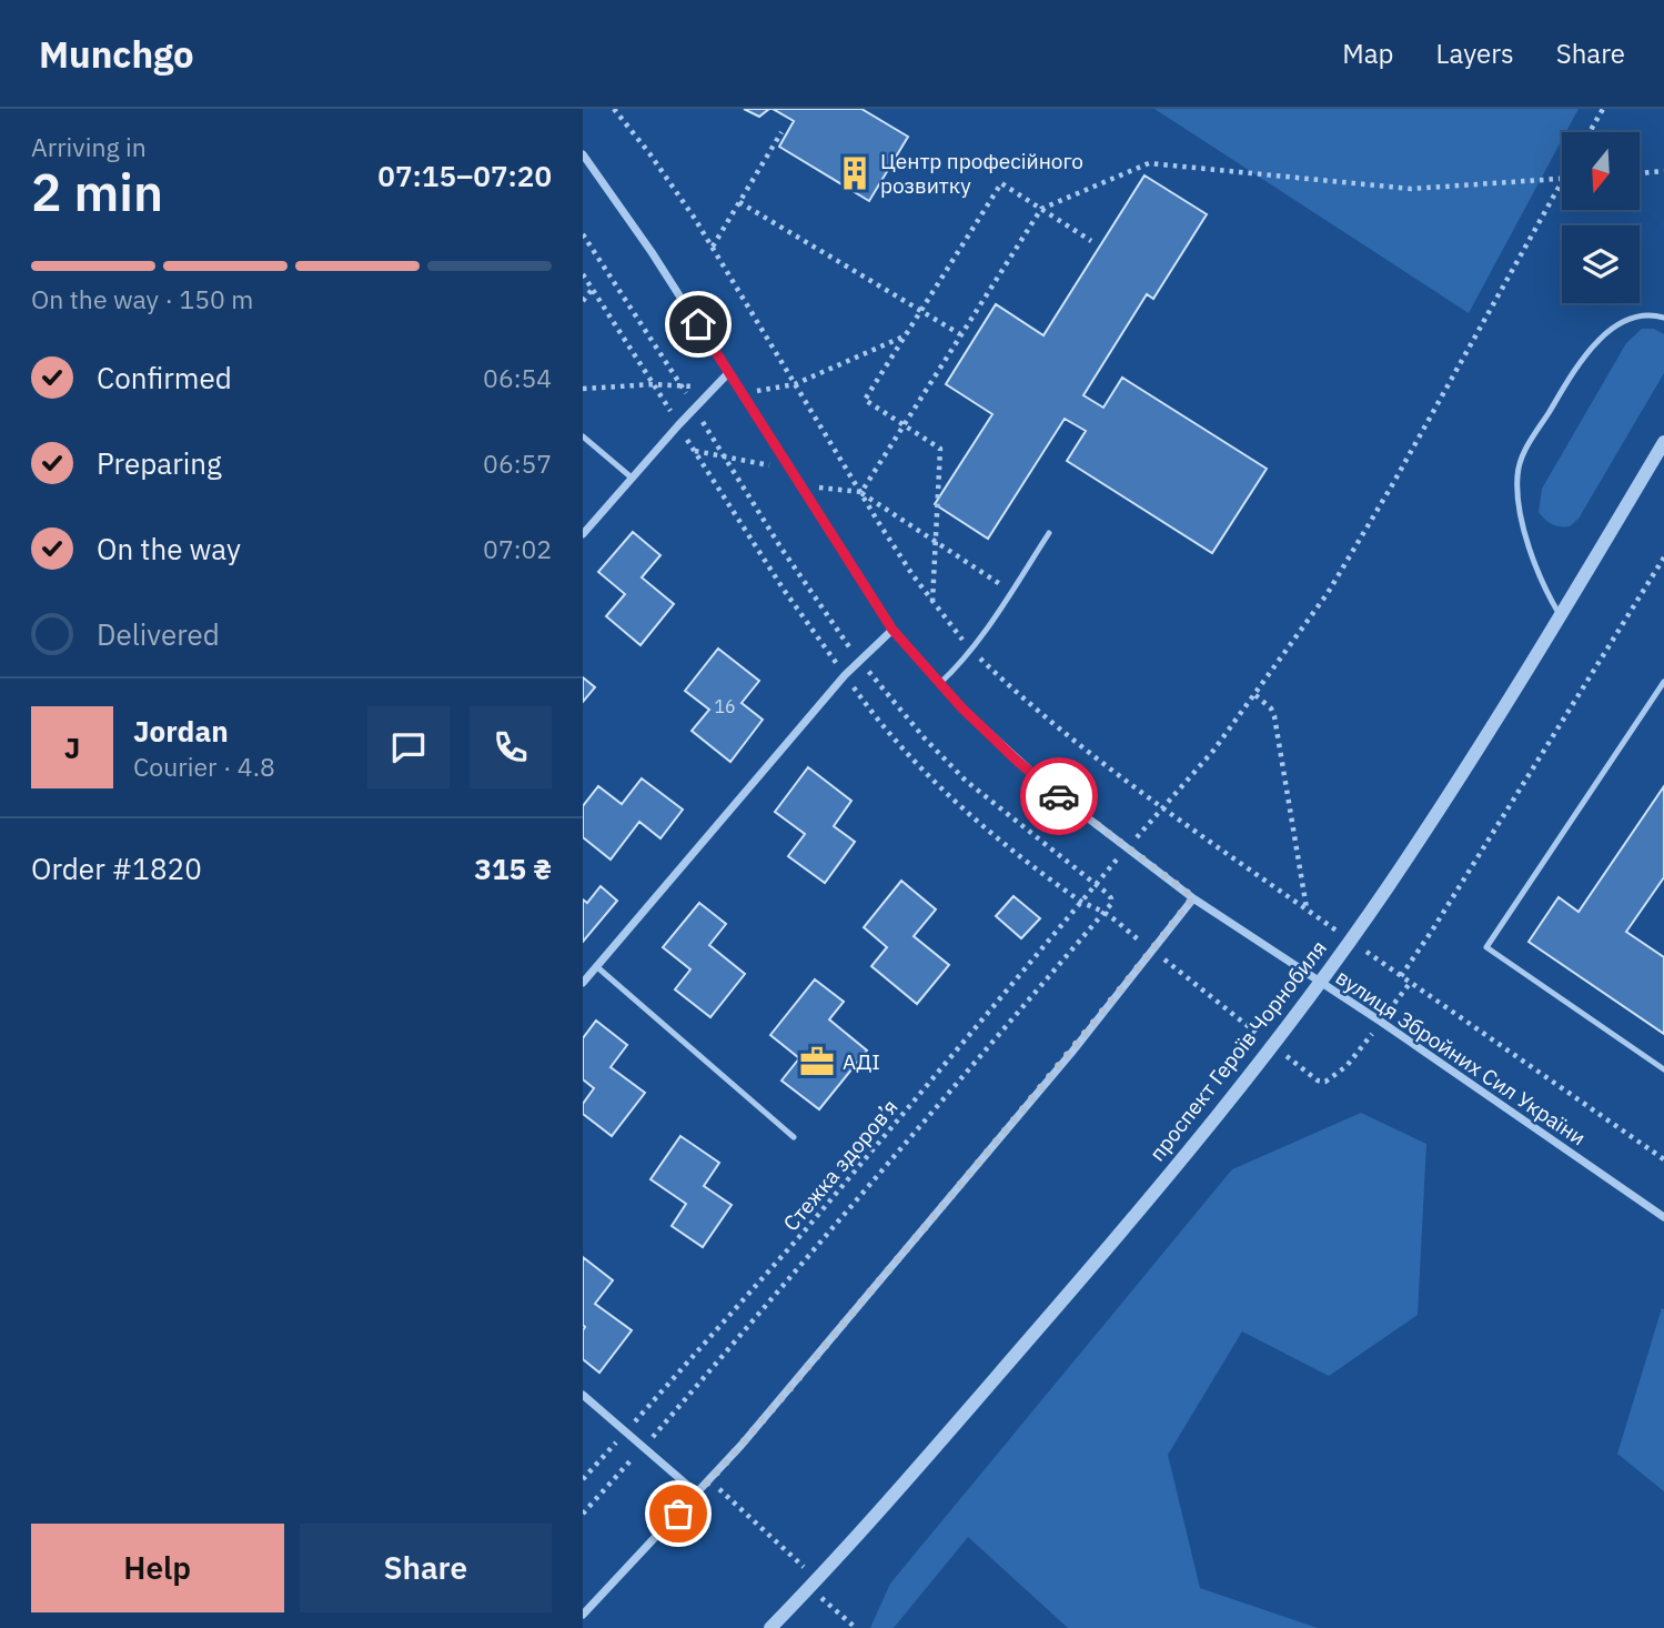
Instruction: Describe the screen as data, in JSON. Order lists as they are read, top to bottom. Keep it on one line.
{"streets":{"street":["проспект Героїв Чорнобиля","вулиця Збройних Сил України"],"path":["Стежка здоров’я"]},"crossings":[["проспект Героїв Чорнобиля","вулиця Збройних Сил України"],["вулиця Збройних Сил України","Стежка здоров’я"]],"places":{"building":["Центр професійного розвитку"],"office":["АДІ"]},"house_numbers":["16"],"north":"bottom","page":{"header":"Munchgo","nav":["Map","Layers","Share"],"heading":["2 min","Arriving in","07:15–07:20"],"panel":["Jordan","Courier · 4.8","Order #1820","315 ₴"],"bar":"On the way · 150 m","list":[["Confirmed","06:54"],["Preparing","06:57"],["On the way","07:02"],"Delivered"],"round":"J","buttons":["Help","Share"]}}
